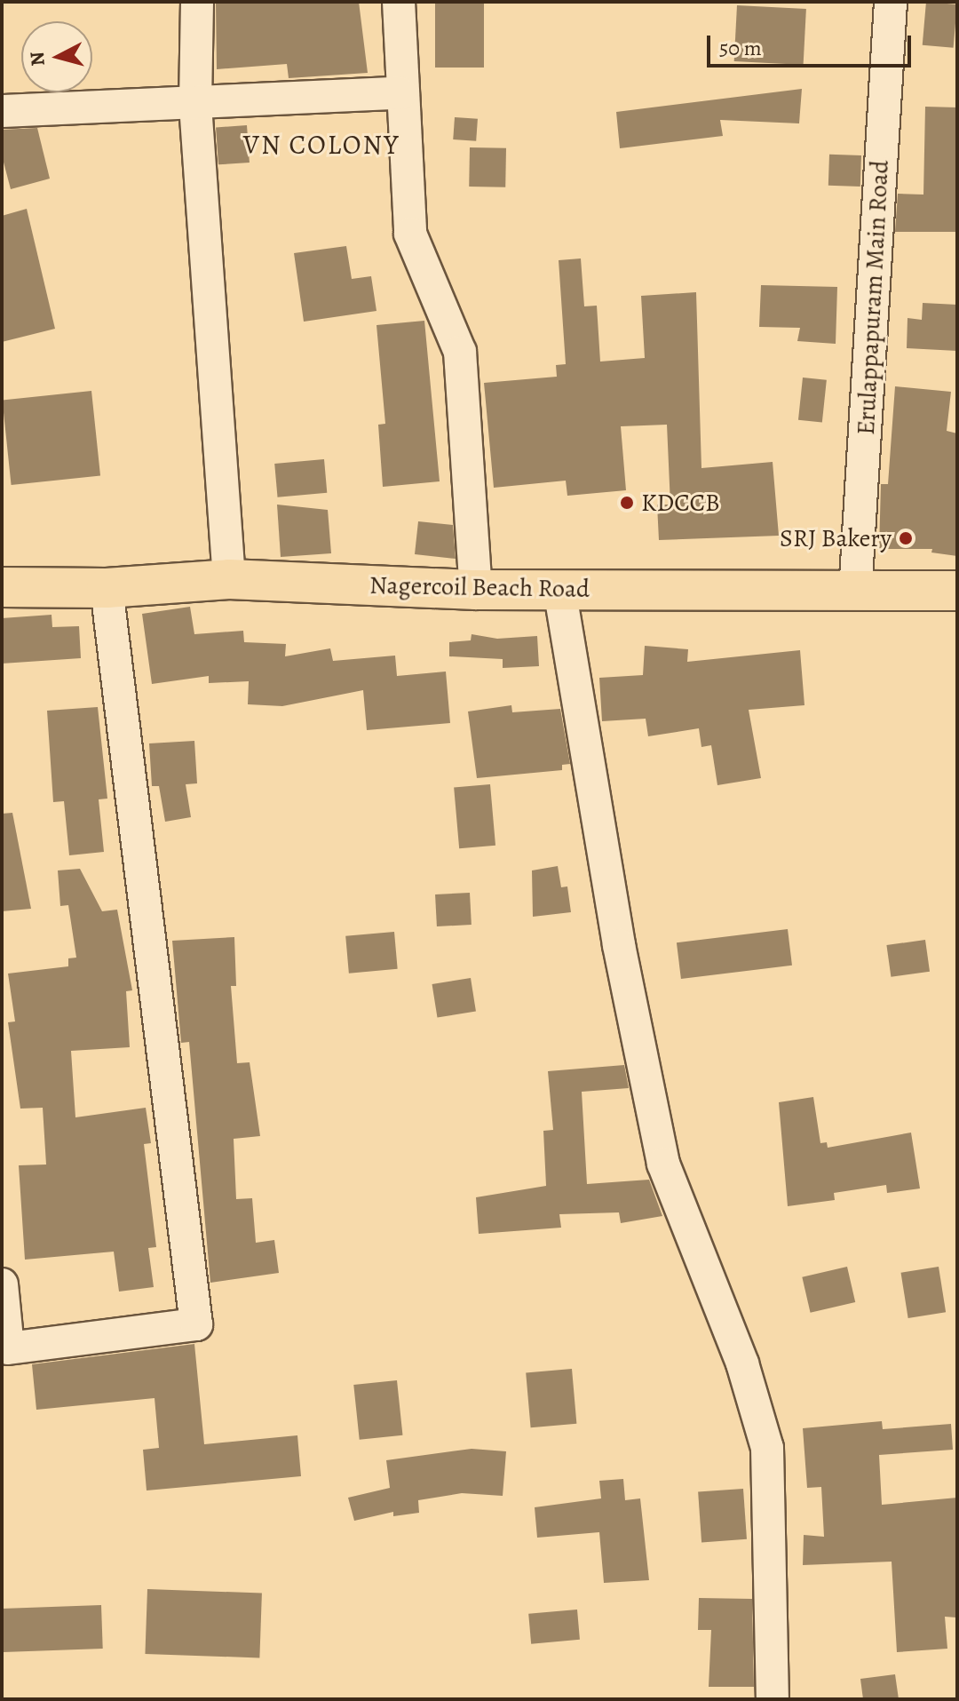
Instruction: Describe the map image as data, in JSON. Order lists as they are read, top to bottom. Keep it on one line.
{"streets":{"main road":["Nagercoil Beach Road"],"street":["Erulappapuram Main Road"]},"crossings":[["Erulappapuram Main Road","Nagercoil Beach Road"]],"districts":["VN COLONY"],"places":["KDCCB","SRJ Bakery"],"scale_bar":"50 m","north":"left"}
